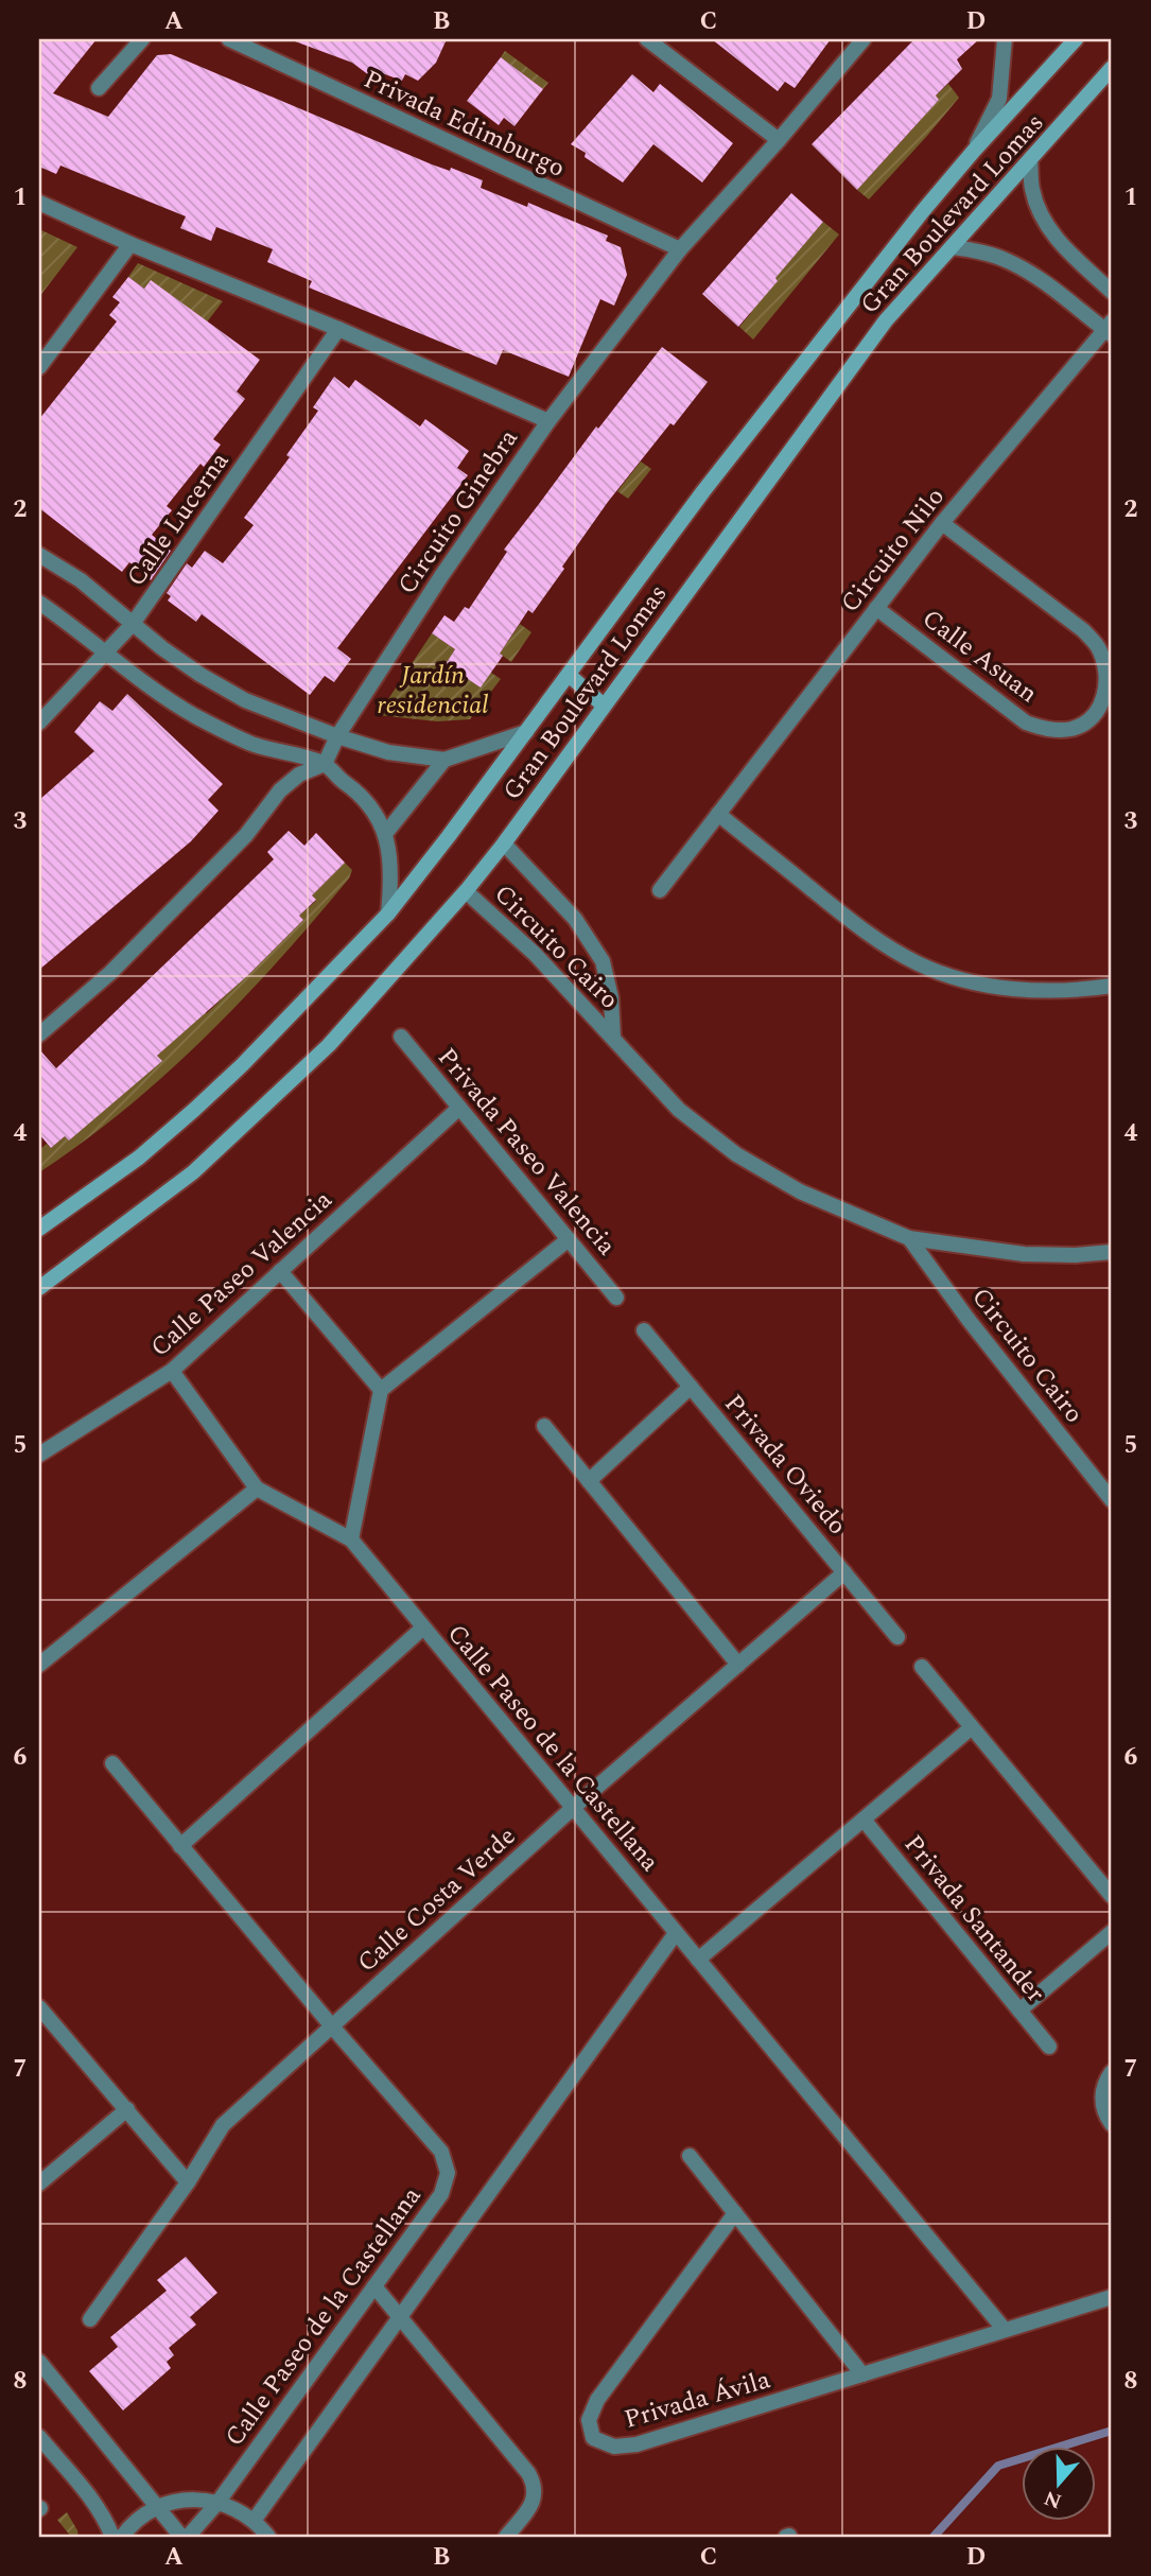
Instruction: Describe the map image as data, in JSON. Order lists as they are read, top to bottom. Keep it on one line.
{"streets":{"main road":["Gran Boulevard Lomas"],"street":["Privada Edimburgo","Circuito Ginebra","Calle Lucerna","Circuito Nilo","Calle Asuan","Circuito Cairo","Privada Paseo Valencia","Calle Paseo Valencia","Privada Oviedo","Calle Paseo de la Castellana","Calle Costa Verde","Privada Santander","Privada Ávila"]},"crossings":[["Gran Boulevard Lomas","Circuito Cairo"],["Circuito Ginebra","Calle Lucerna"],["Circuito Nilo","Calle Asuan"],["Privada Paseo Valencia","Calle Paseo Valencia"],["Privada Oviedo","Calle Paseo de la Castellana"],["Privada Oviedo","Calle Costa Verde"],["Calle Paseo de la Castellana","Calle Costa Verde"],["Calle Paseo de la Castellana","Privada Ávila"]],"parks":["Jardín residencial"],"north":"bottom","grid":{"columns":["A","B","C","D"],"rows":["1","2","3","4","5","6","7","8"]}}
